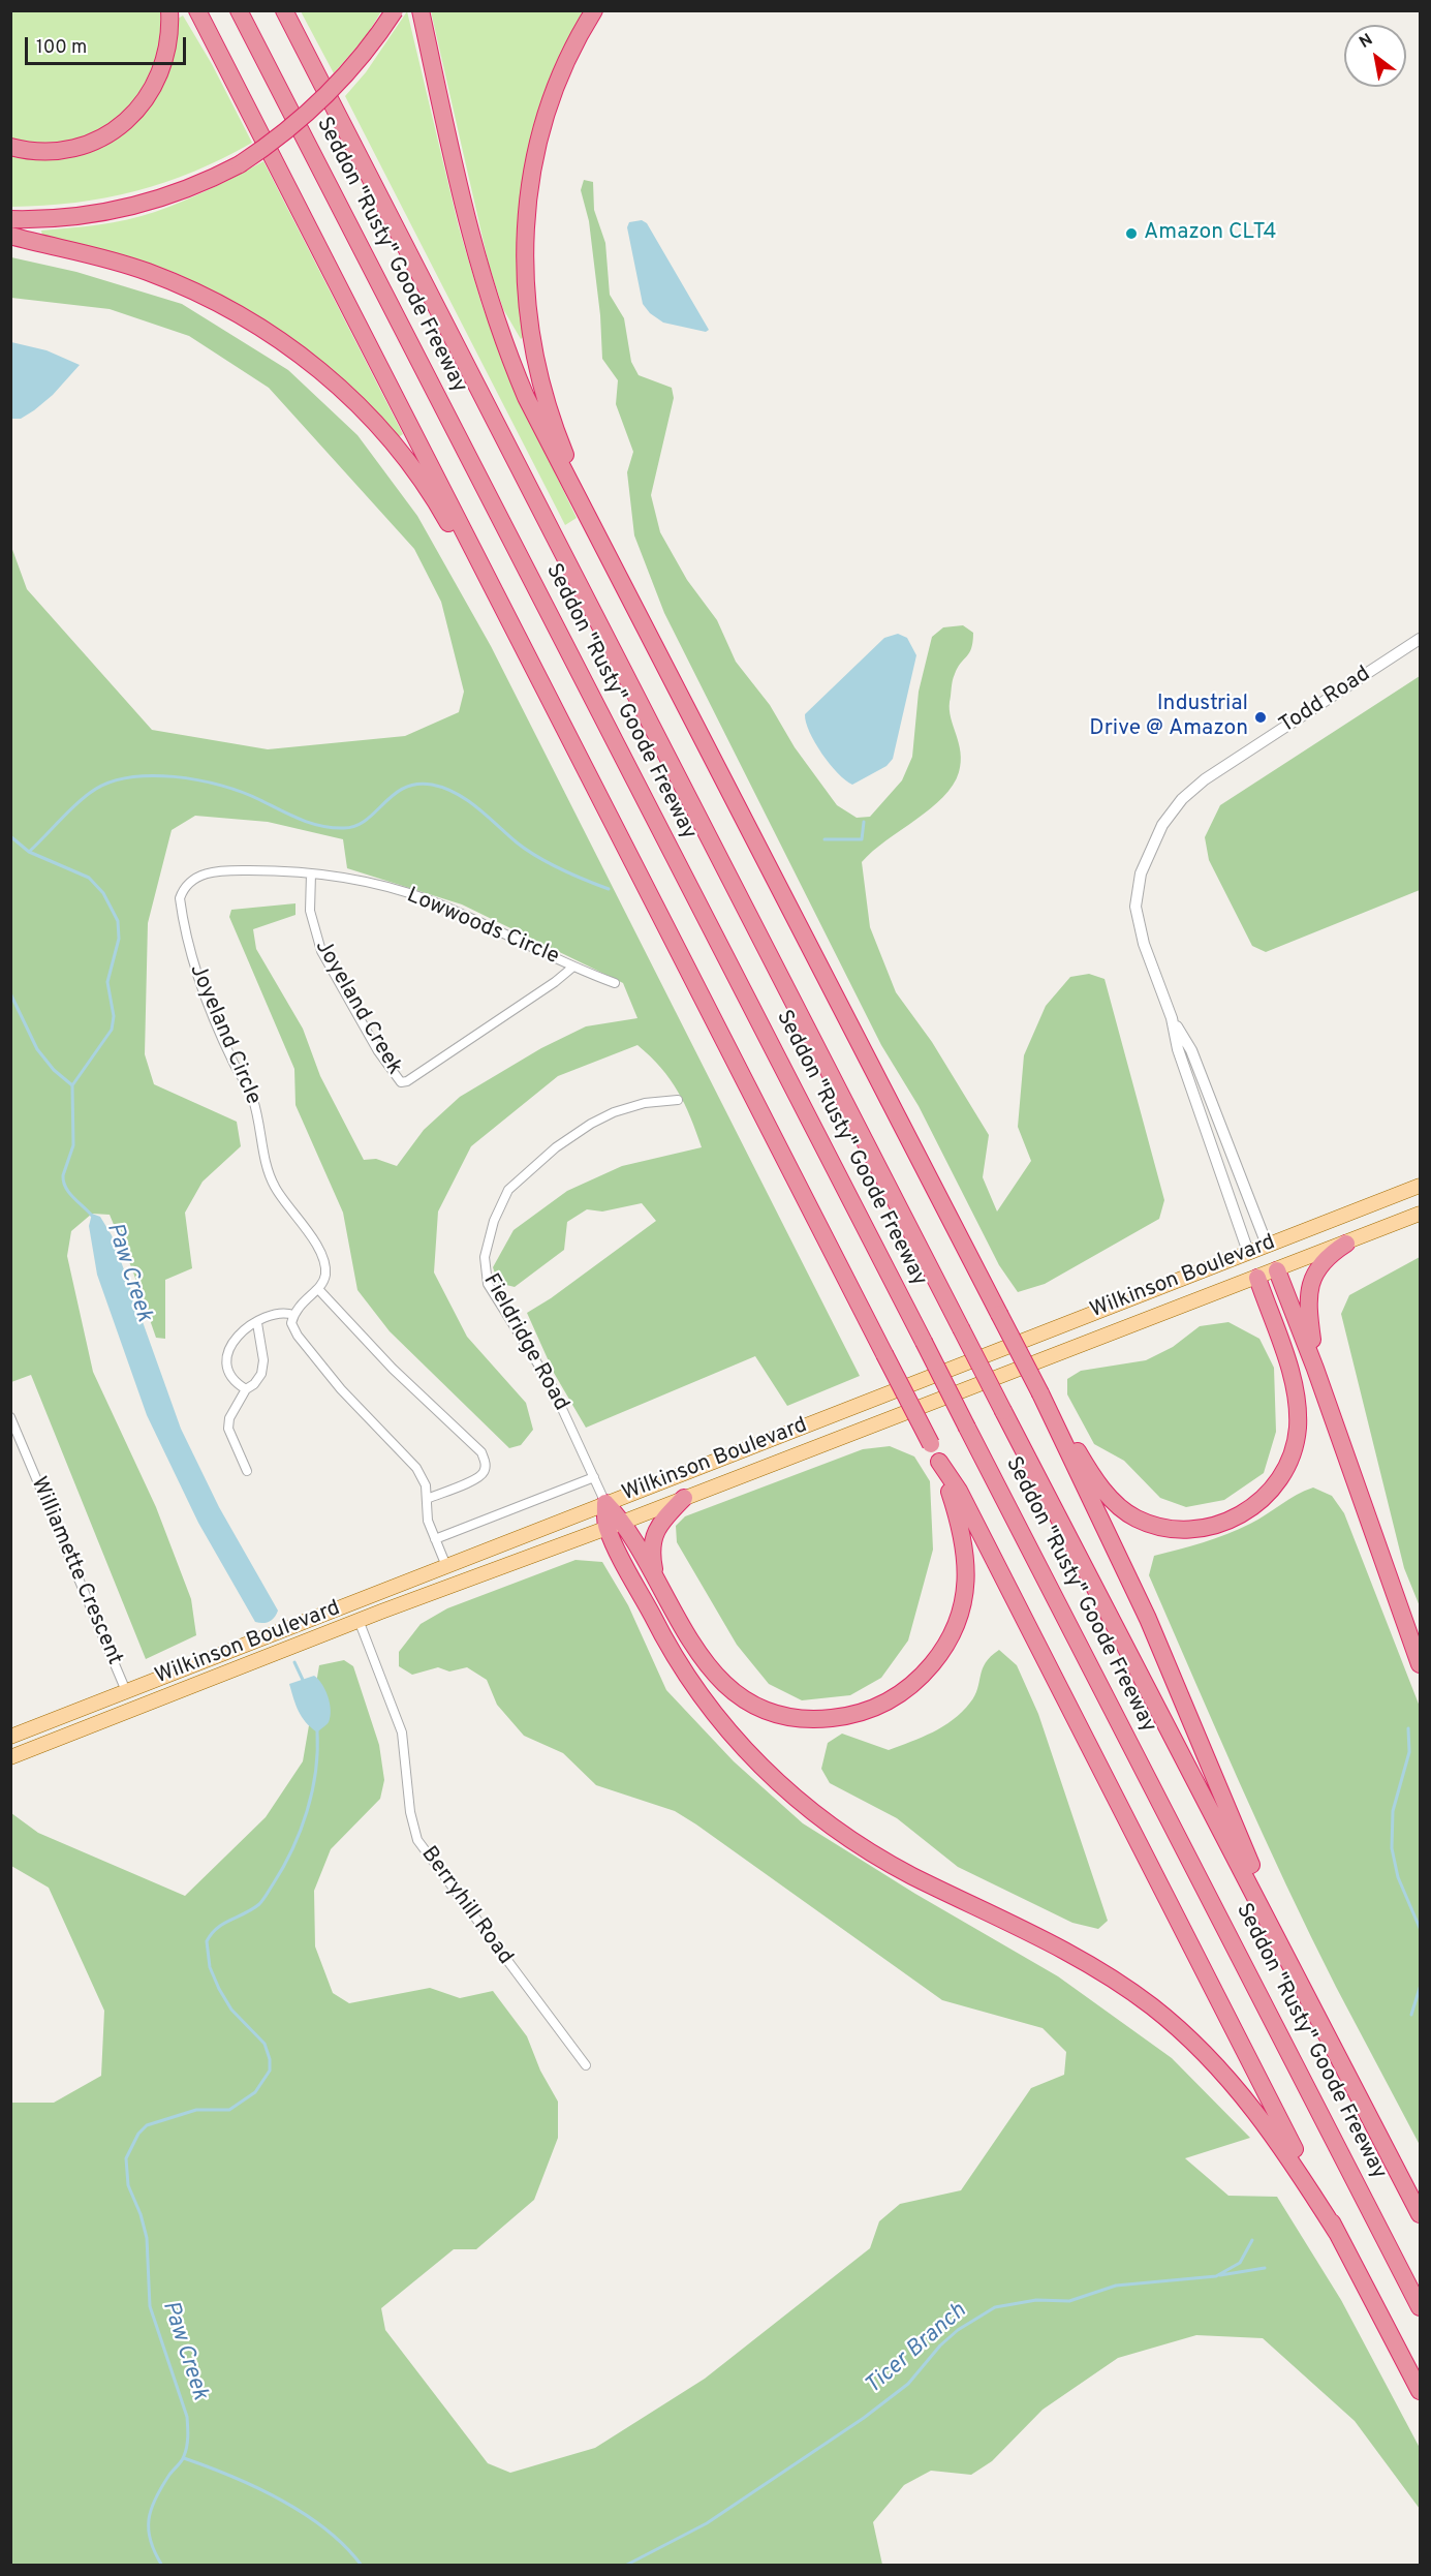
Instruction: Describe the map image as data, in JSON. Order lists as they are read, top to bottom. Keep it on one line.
{"streets":{"highway":["Seddon \"Rusty\" Goode Freeway"],"main road":["Wilkinson Boulevard"],"street":["Todd Road","Lowwoods Circle","Joyeland Creek","Joyeland Circle","Fieldridge Road","Williamette Crescent","Berryhill Road"]},"crossings":[["Todd Road","Wilkinson Boulevard"],["Lowwoods Circle","Joyeland Creek"],["Lowwoods Circle","Joyeland Circle"],["Joyeland Creek","Joyeland Circle"],["Wilkinson Boulevard","Fieldridge Road"],["Wilkinson Boulevard","Williamette Crescent"],["Wilkinson Boulevard","Berryhill Road"]],"water":["Paw Creek","Ticer Branch"],"places":["Amazon CLT4","Industrial Drive @ Amazon"],"scale_bar":"100 m","north":"top left"}
